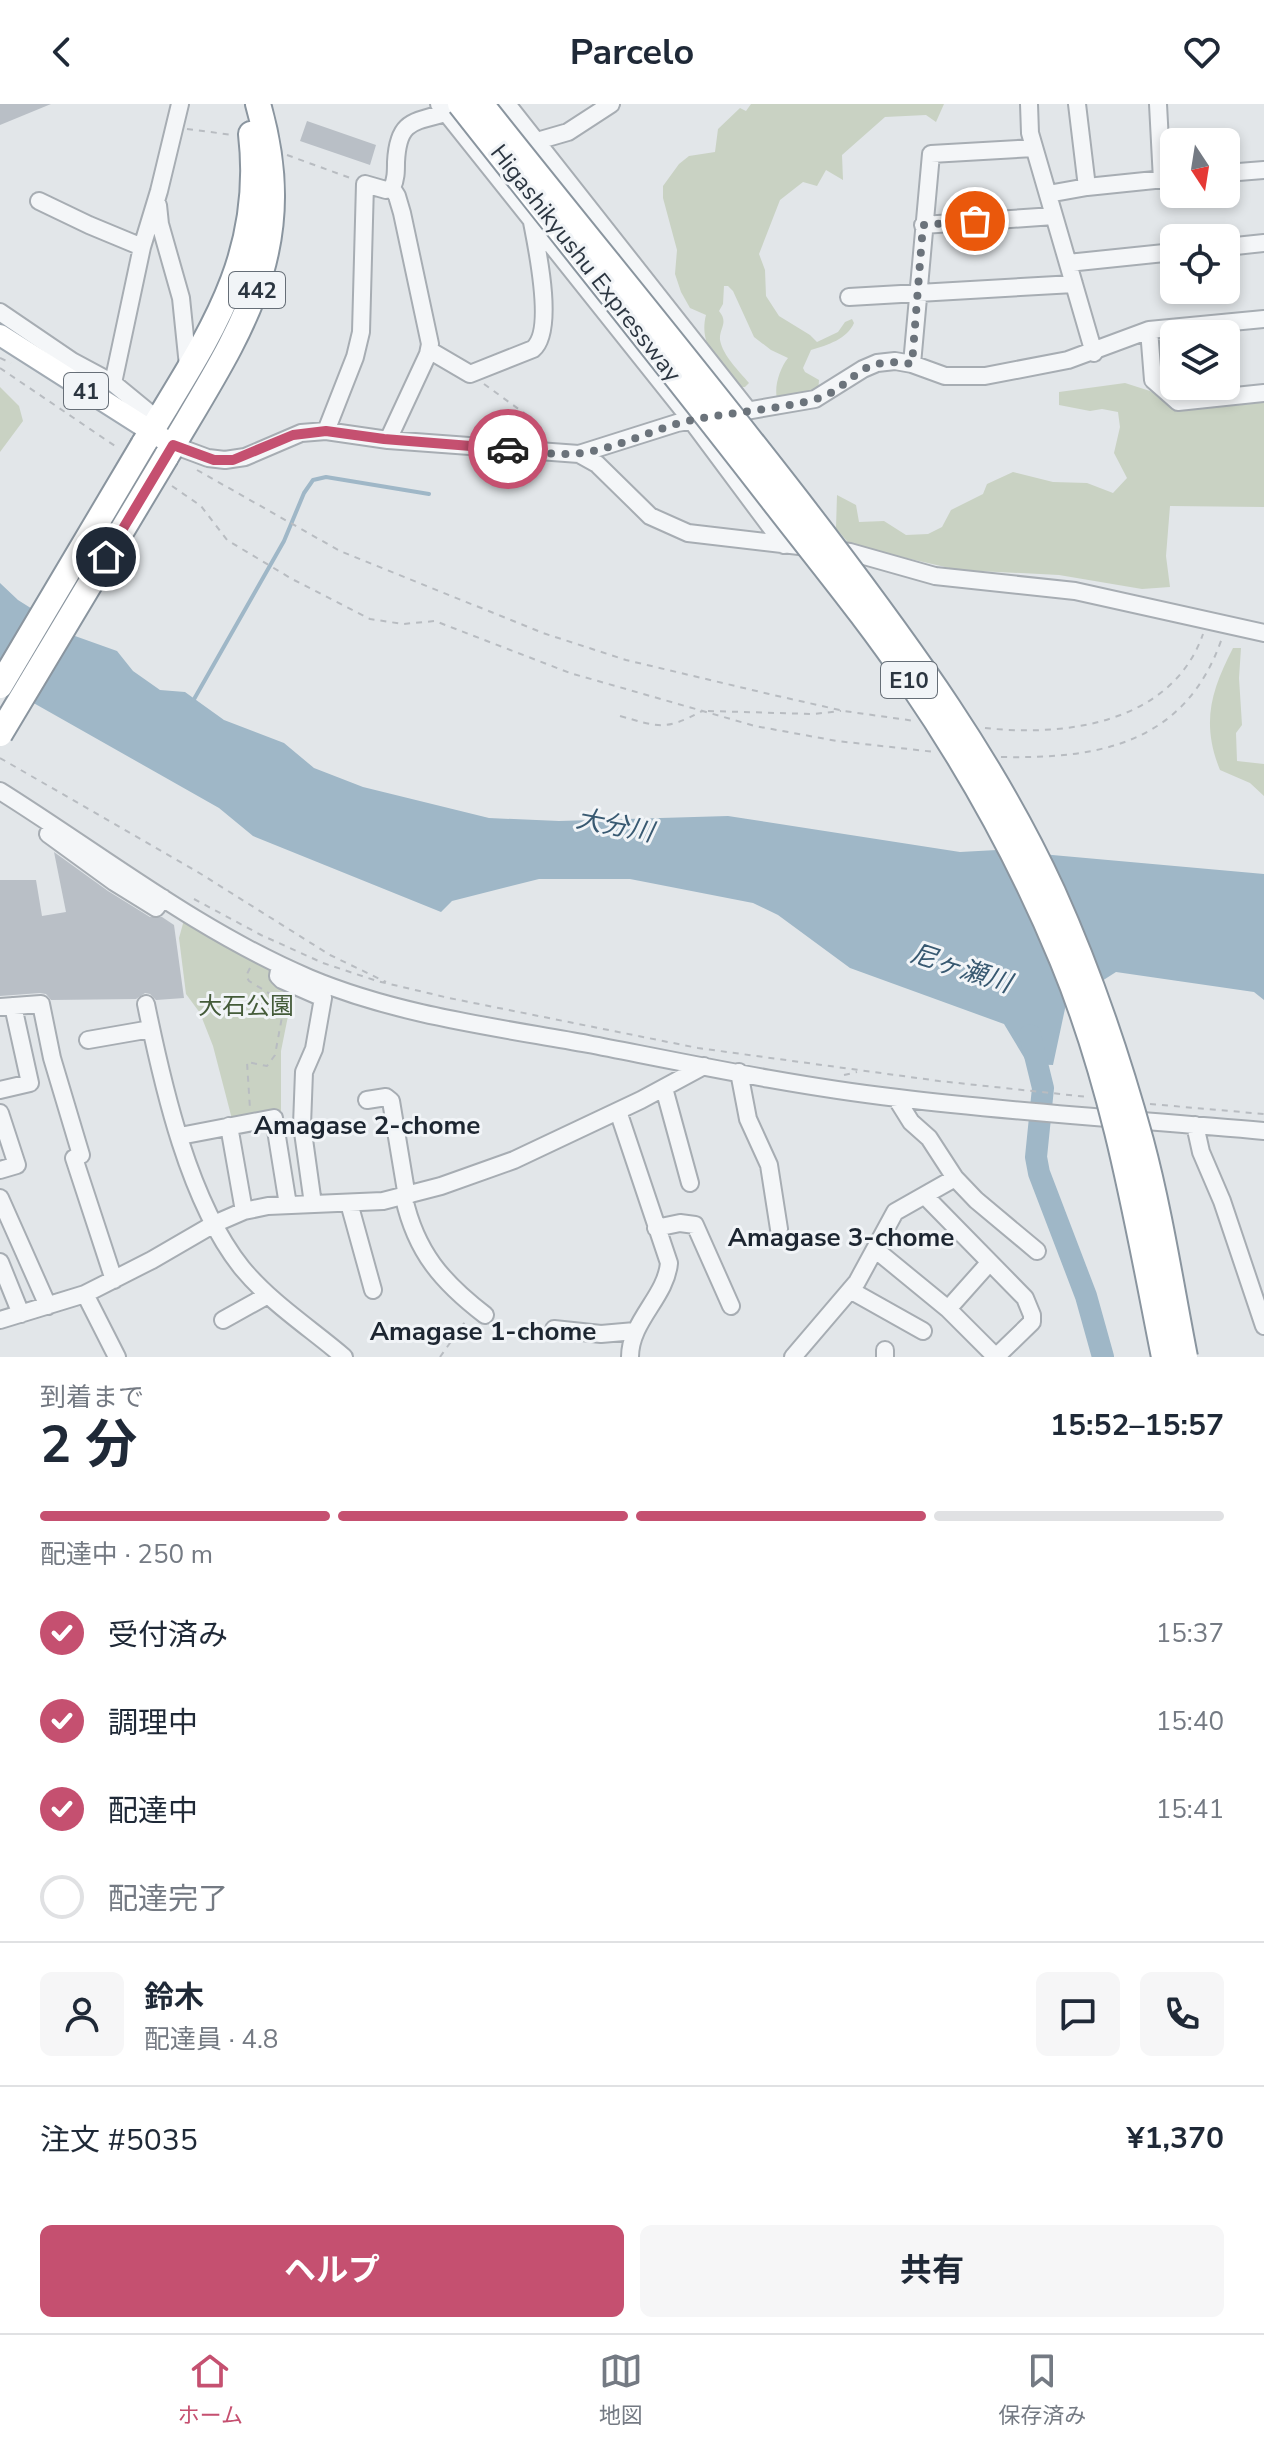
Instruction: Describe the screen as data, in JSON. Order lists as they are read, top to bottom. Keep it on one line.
{"streets":{"highway":["Higashikyushu Expressway","442","E10"],"main road":["41"]},"crossings":[["442","41"]],"districts":["Amagase 2-chome","Amagase 3-chome","Amagase 1-chome"],"water":["大分川","尼ヶ瀬川"],"parks":["大石公園"],"north":"bottom","page":{"header":"Parcelo","heading":["2 分","到着まで","15:52–15:57"],"panel":["鈴木","配達員 · 4.8","注文 #5035","¥1,370"],"bar":"配達中 · 250 m","list":[["受付済み","15:37"],["調理中","15:40"],["配達中","15:41"],"配達完了"],"buttons":["ヘルプ","共有"],"tabs":["ホーム","地図","保存済み"]}}
